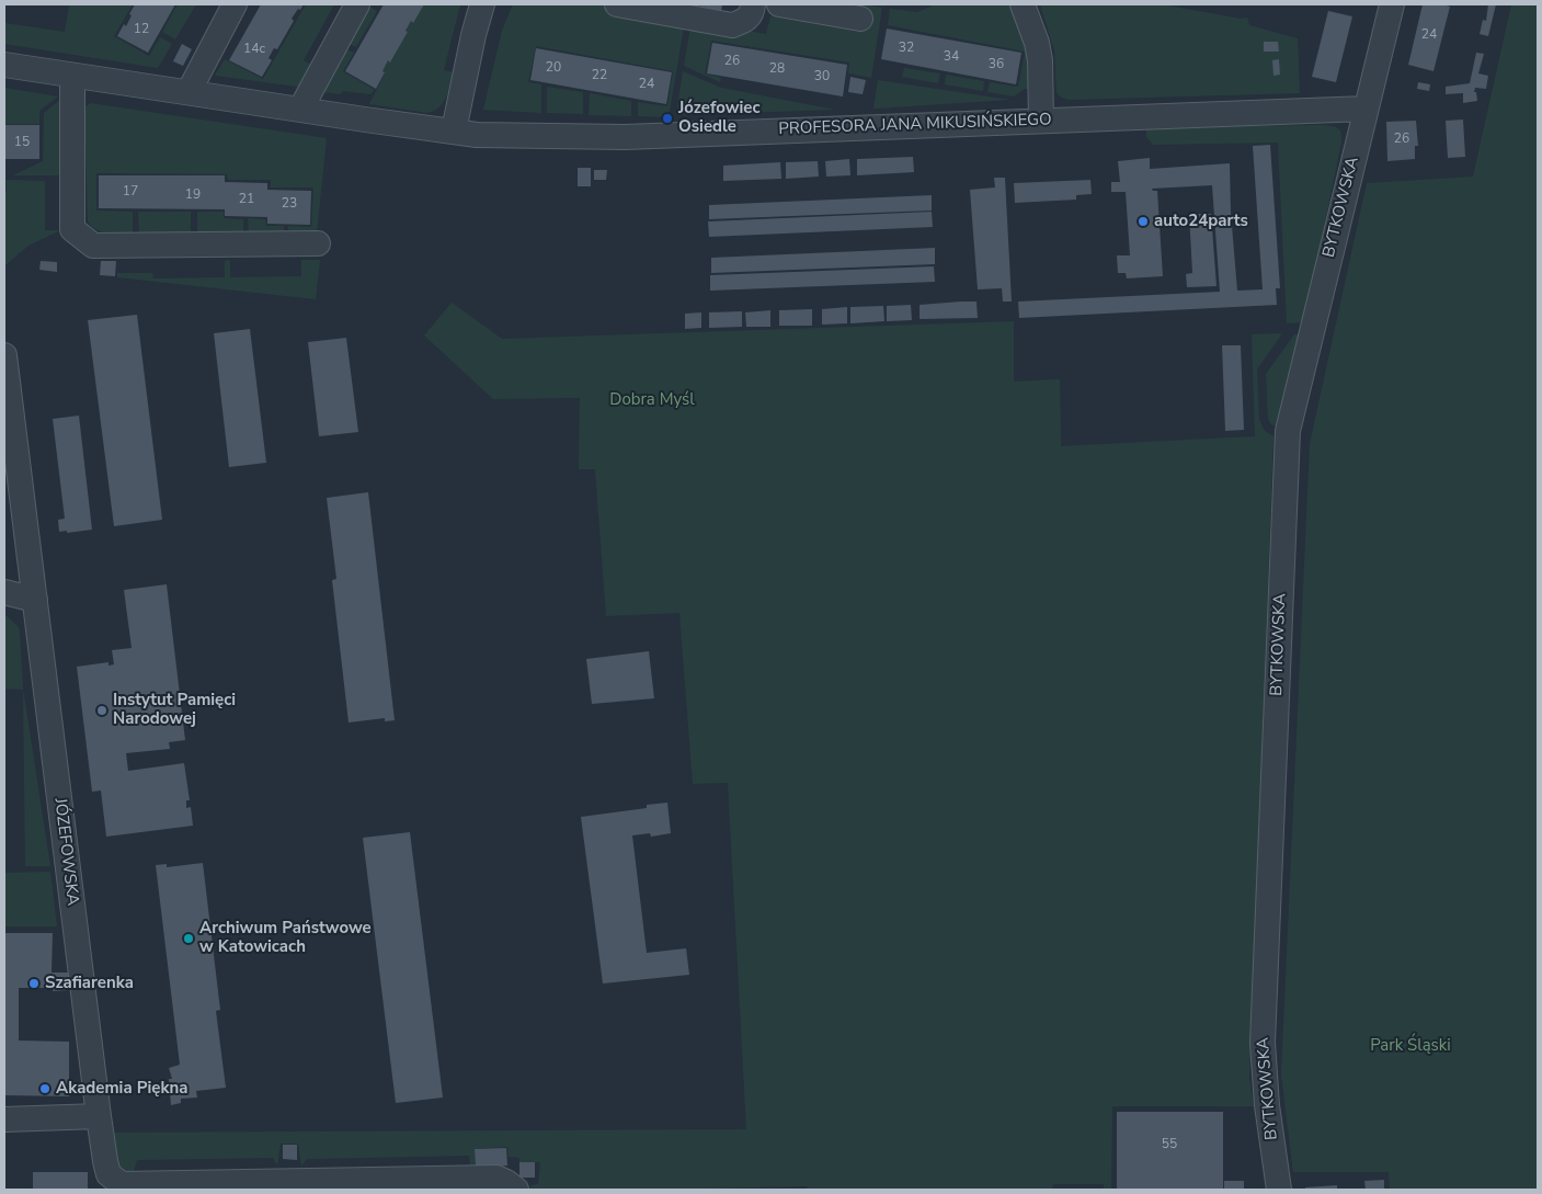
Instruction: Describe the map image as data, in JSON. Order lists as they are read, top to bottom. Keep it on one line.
{"streets":{"street":["PROFESORA JANA MIKUSIŃSKIEGO","BYTKOWSKA","JÓZEFOWSKA"]},"crossings":[["PROFESORA JANA MIKUSIŃSKIEGO","BYTKOWSKA"]],"parks":["Dobra Myśl","Park Śląski"],"places":["Józefowiec Osiedle","auto24parts","Instytut Pamięci Narodowej","Archiwum Państwowe w Katowicach","Szafiarenka","Akademia Piękna"],"house_numbers":["12","24","32","14c","34","26","36","20","28","22","30","24","26","15","17","19","21","23","55"]}
